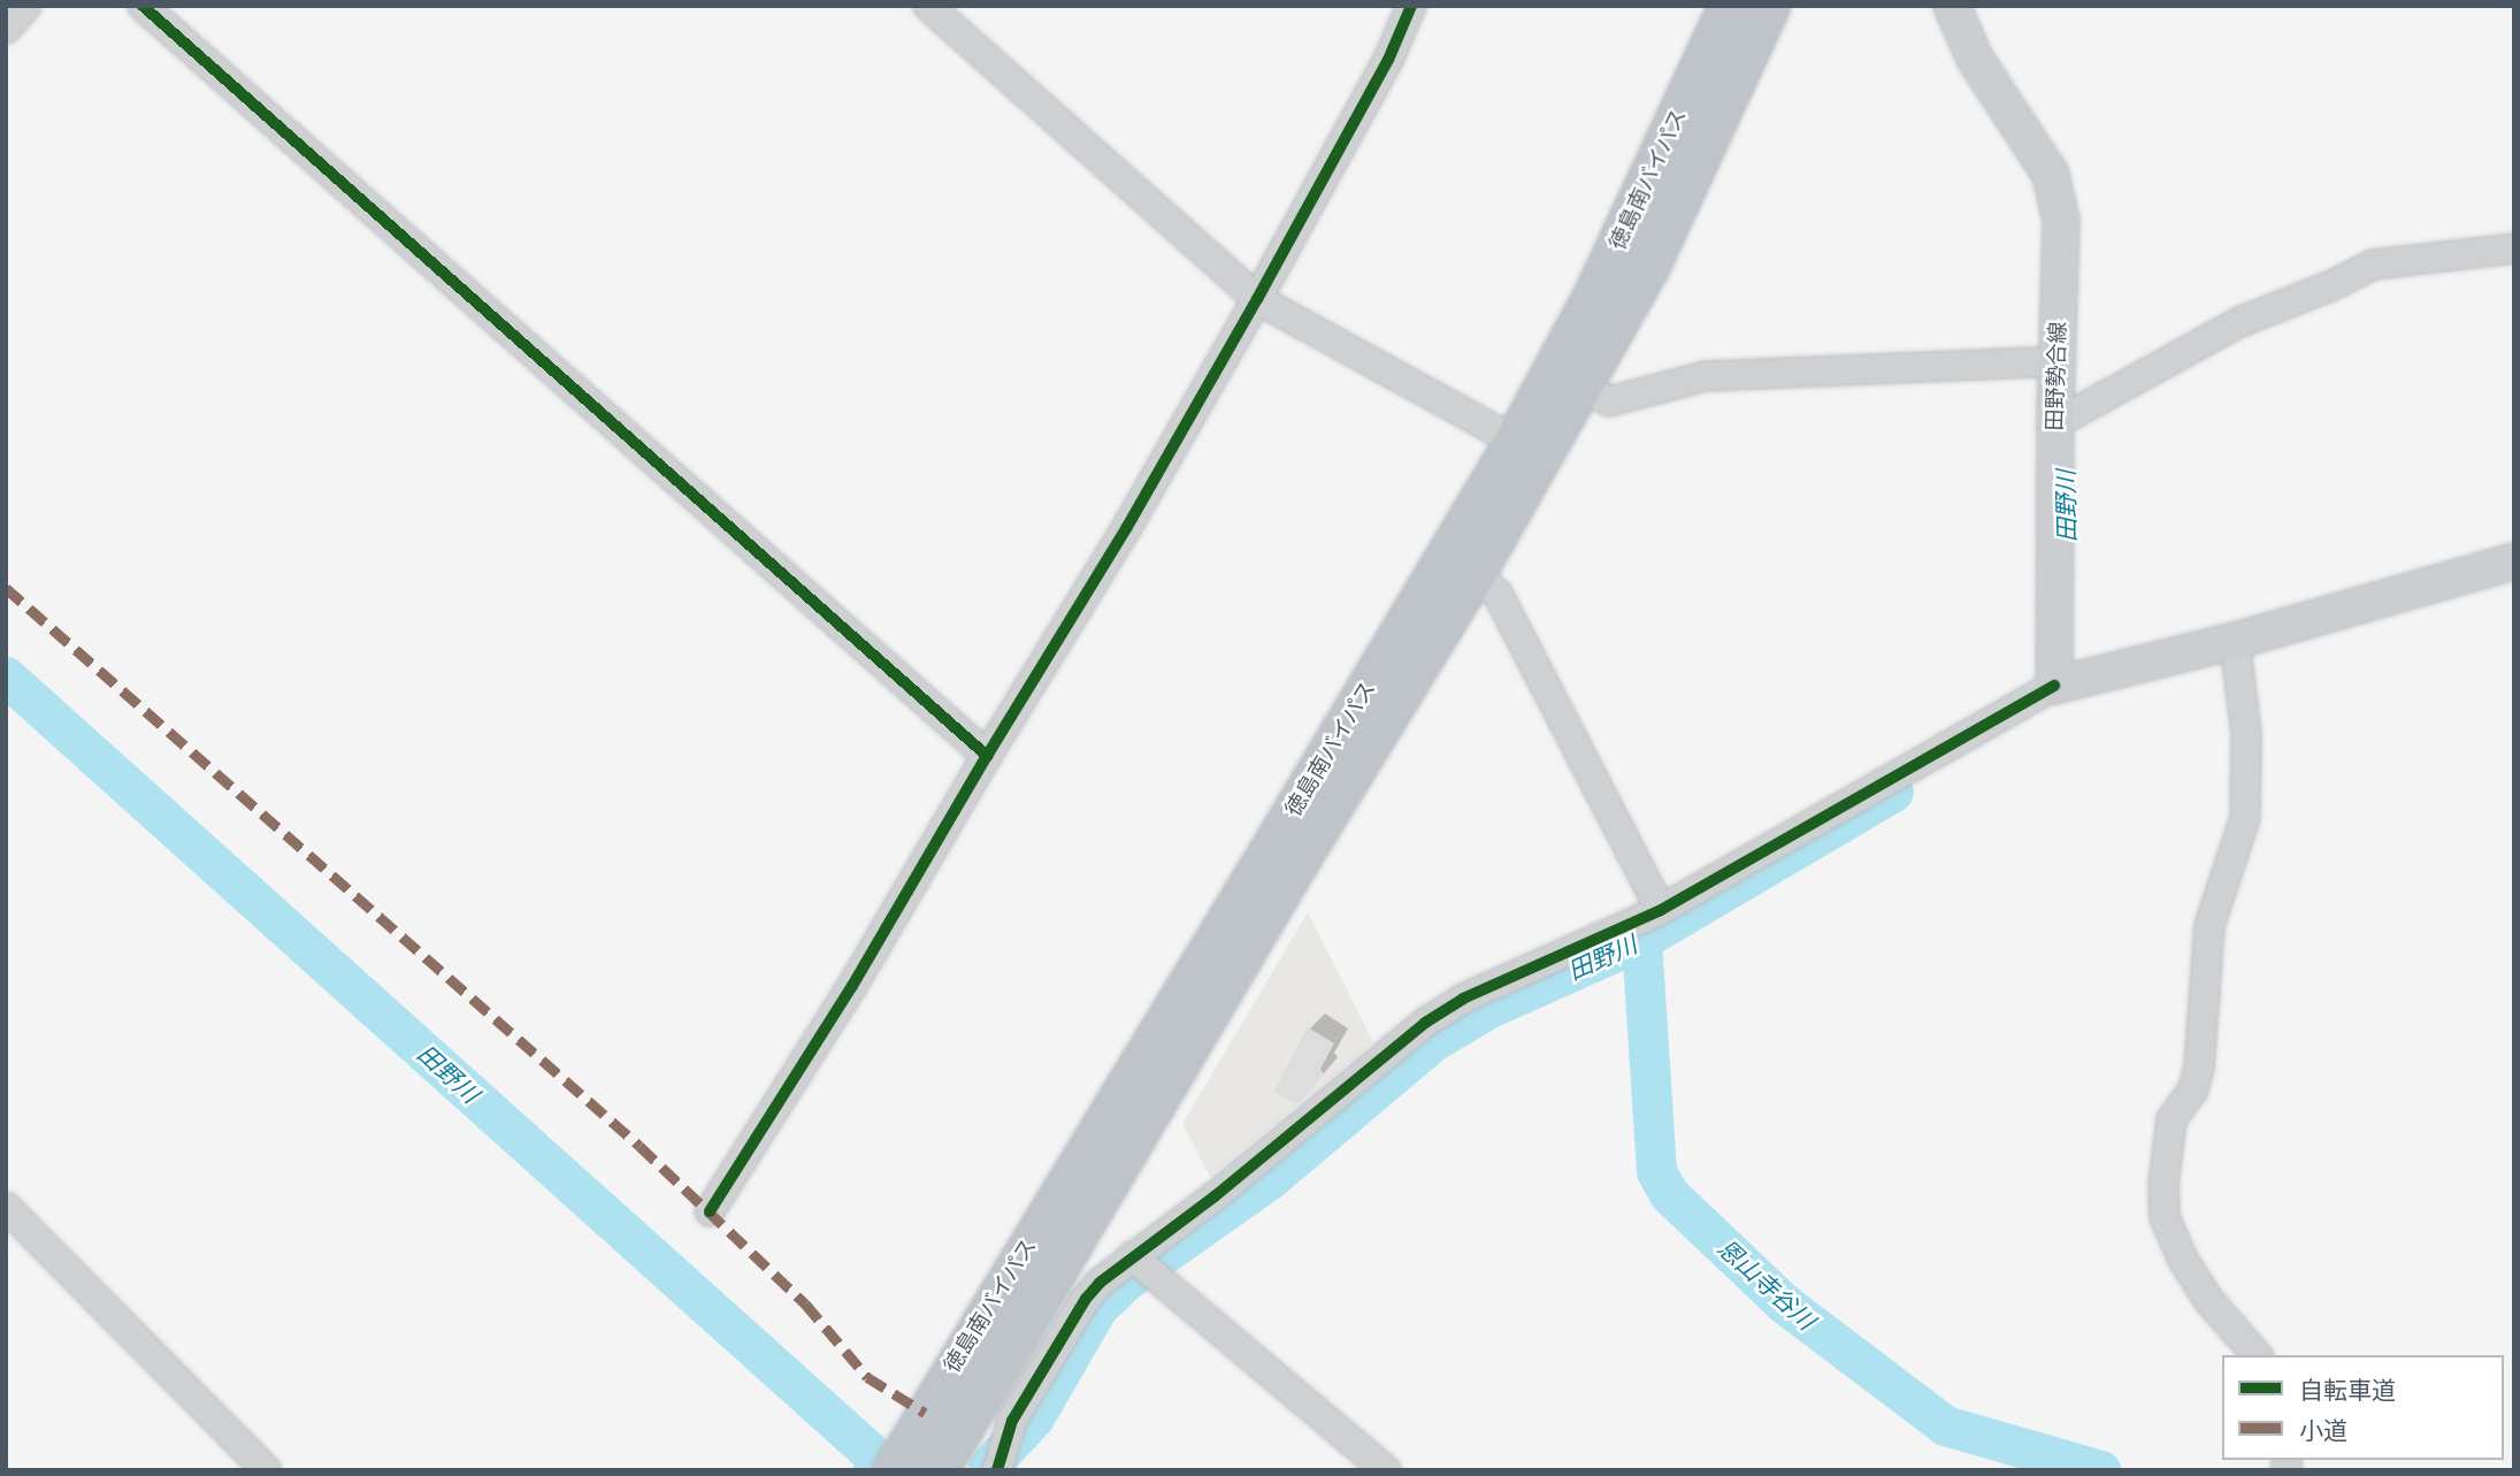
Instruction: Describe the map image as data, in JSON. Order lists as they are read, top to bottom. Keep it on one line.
{"streets":{"highway":["徳島南バイパス"],"main road":["田野勢合線"]},"water":["田野川","恩山寺谷川"],"legend":["自転車道","小道"]}
